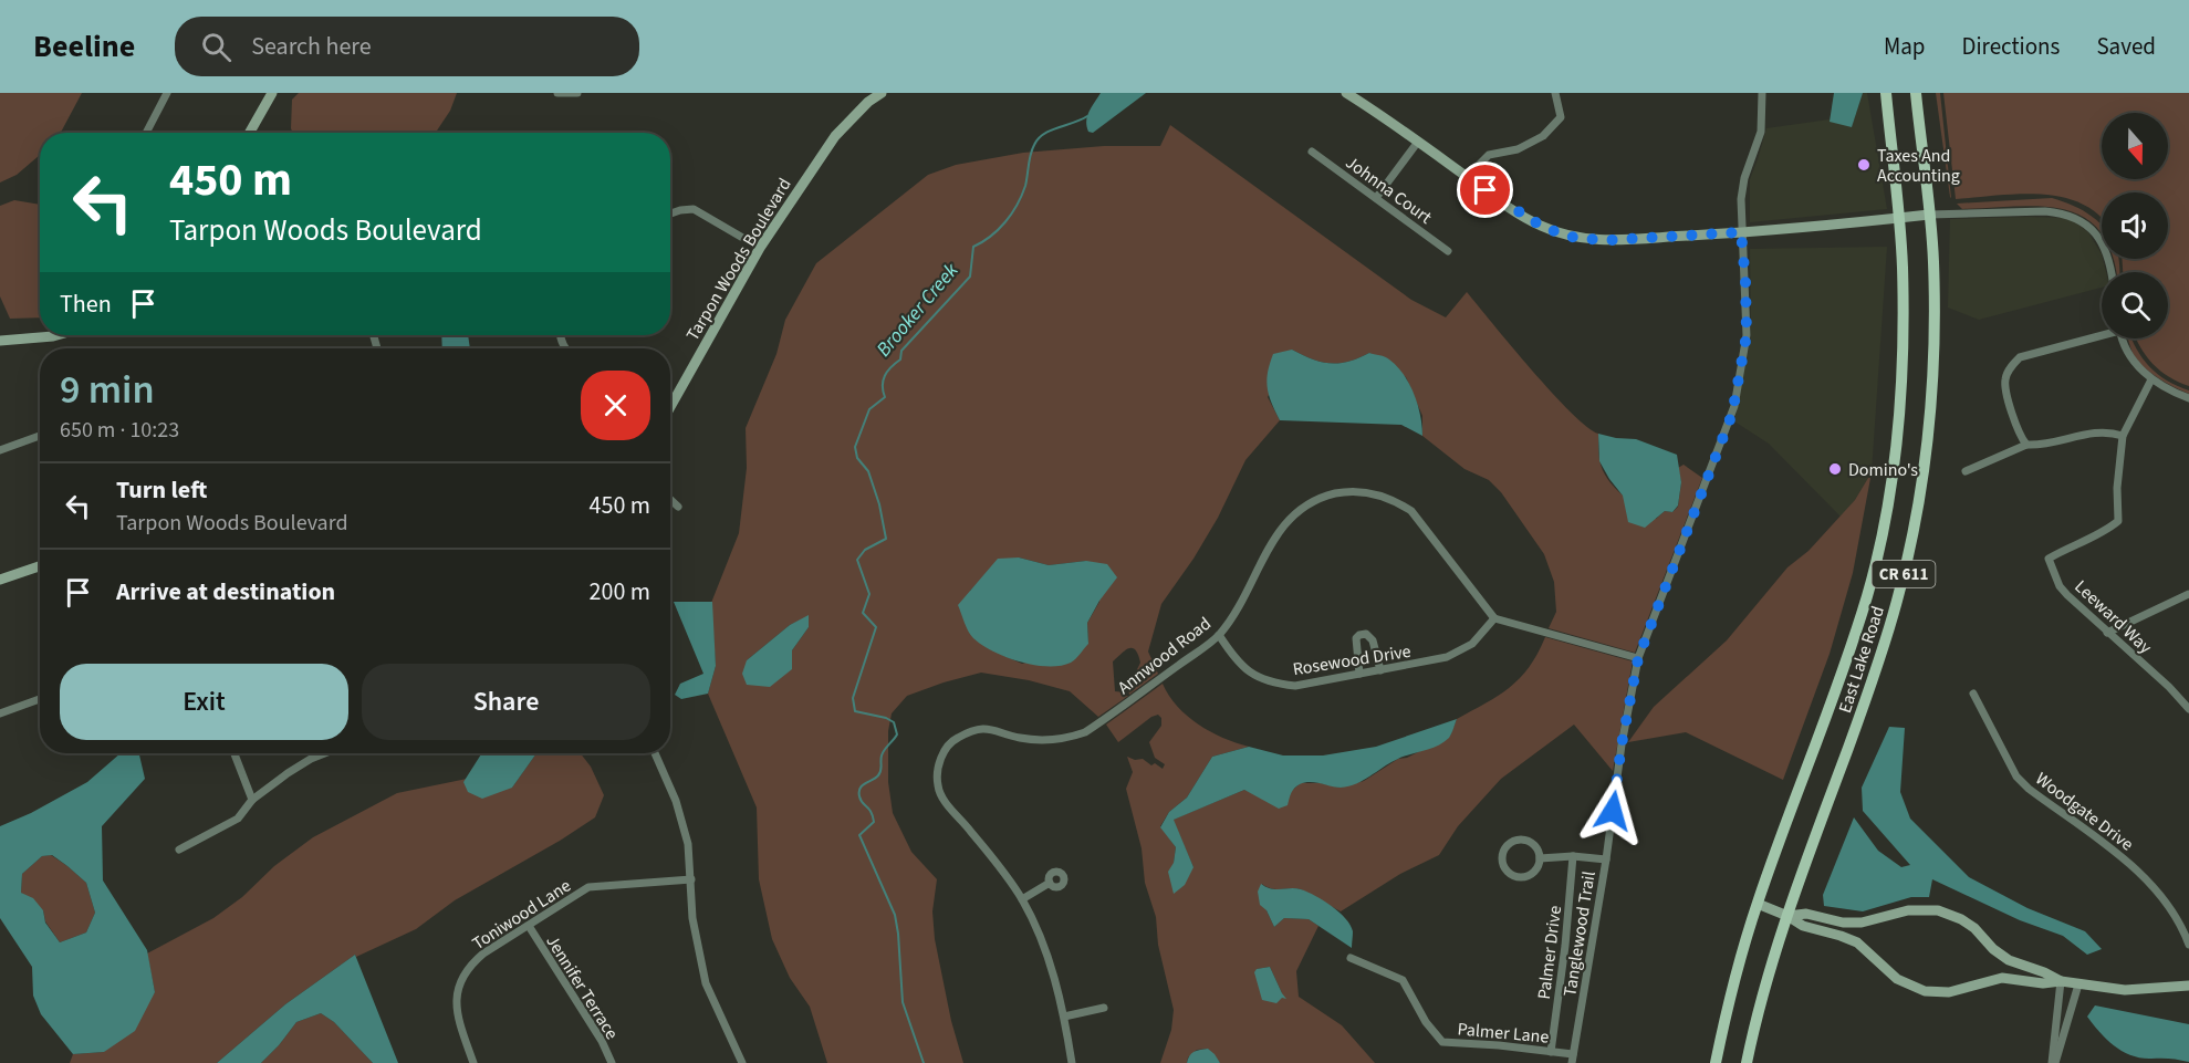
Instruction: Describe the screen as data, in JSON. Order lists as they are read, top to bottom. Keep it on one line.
{"streets":{"main road":["CR 611","East Lake Road"],"street":["Johnna Court","Tarpon Woods Boulevard","Leeward Way","Annwood Road","Rosewood Drive","Woodgate Drive","Toniwood Lane","Tanglewood Trail","Palmer Drive","Jennifer Terrace","Palmer Lane"]},"crossings":[["Annwood Road","Rosewood Drive"],["Toniwood Lane","Jennifer Terrace"],["Tanglewood Trail","Palmer Lane"],["Palmer Drive","Palmer Lane"]],"water":["Brooker Creek"],"places":["Taxes And Accounting","Domino's"],"north":"bottom","page":{"header":"Beeline","search":"Search here","nav":["Map","Directions","Saved"],"turn":["450 m","Tarpon Woods Boulevard"],"then":"Then","heading":["9 min","650 m · 10:23"],"list":[{"name":"Turn left","note":"Tarpon Woods Boulevard","value":"450 m"},{"name":"Arrive at destination","value":"200 m"}],"buttons":["Exit","Share"]}}
